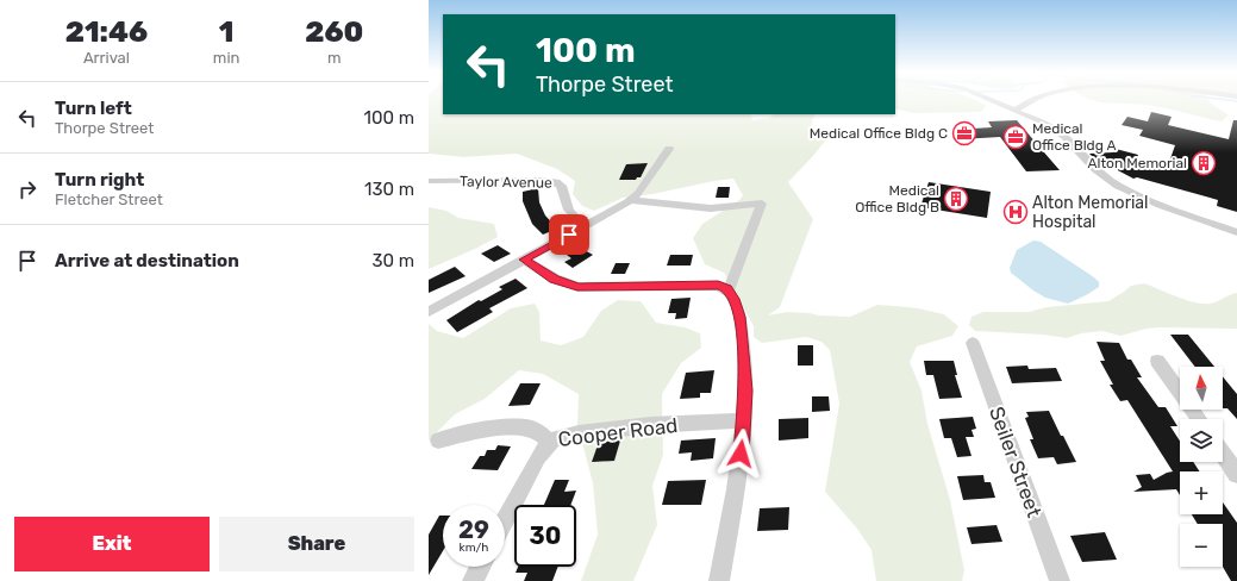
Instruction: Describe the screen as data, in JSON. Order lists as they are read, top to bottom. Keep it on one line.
{"streets":{"street":["Taylor Avenue","Cooper Road","Seiler Street"]},"places":{"office":["Medical Office Bldg C","Medical Office Bldg A"],"building":["Alton Memorial","Medical Office Bldg B"],"hospital":["Alton Memorial Hospital"]},"north":"top","page":{"eta":["21:46","Arrival","1","min","260","m"],"turn":["100 m","Thorpe Street"],"list":[{"name":"Turn left","note":"Thorpe Street","value":"100 m"},{"name":"Turn right","note":"Fletcher Street","value":"130 m"},{"name":"Arrive at destination","value":"30 m"}],"map_buttons":["+","−"],"speed":"29 km/h","limit":"30","buttons":["Exit","Share"]}}
